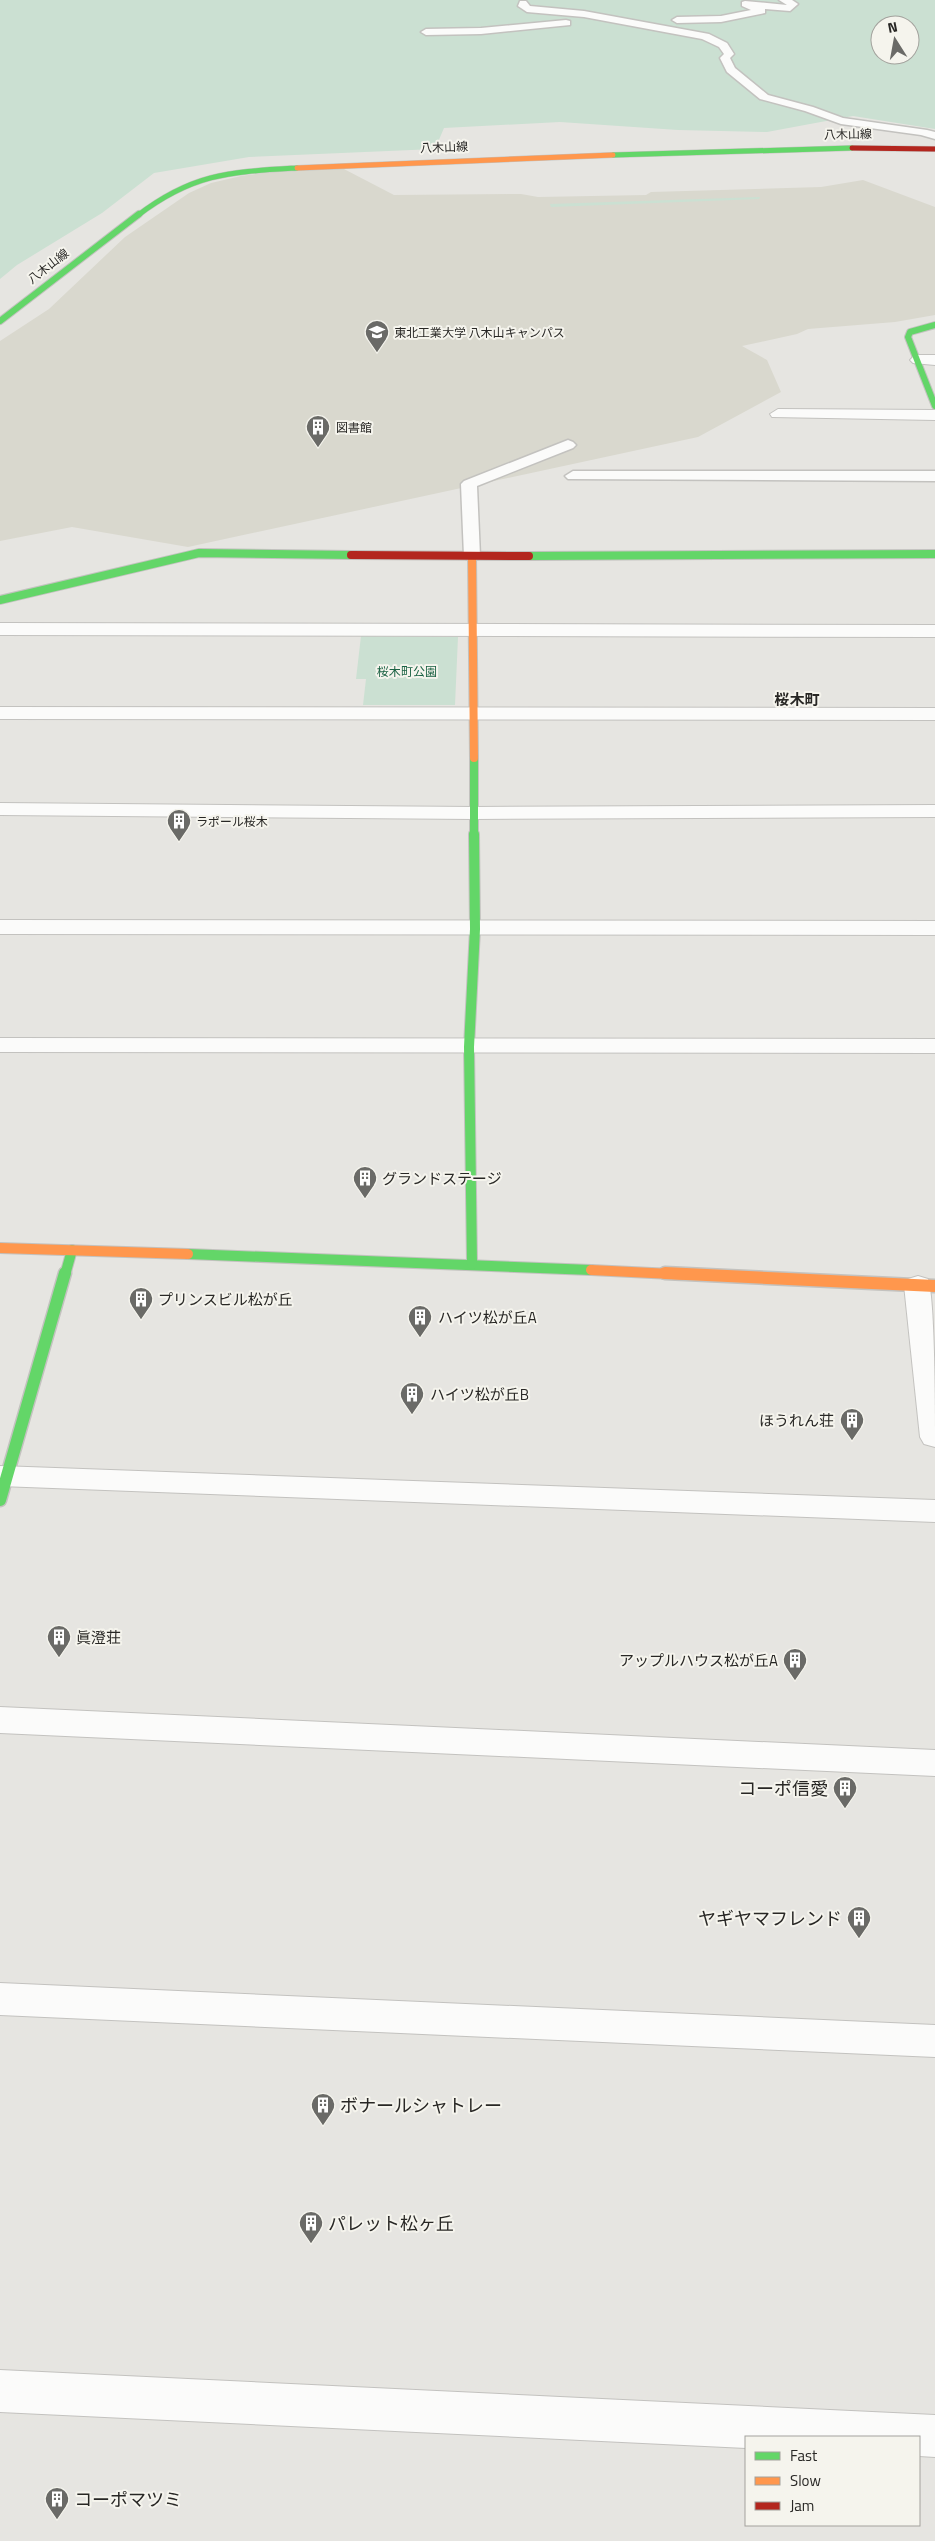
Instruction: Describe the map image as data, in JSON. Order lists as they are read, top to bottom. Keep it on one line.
{"streets":{"street":["八木山線"]},"districts":["桜木町"],"parks":["桜木町公園"],"places":{"school or university":["東北工業大学 八木山キャンパス"],"building":["図書館","ラポール桜木","グランドステージ","プリンスビル松が丘","ハイツ松が丘A","ハイツ松が丘B","ほうれん荘","眞澄荘","アップルハウス松が丘A","コーポ信愛","ヤギヤマフレンド","ボナールシャトレー","パレット松ヶ丘","コーポマツミ"]},"legend":["Fast","Slow","Jam"],"north":"top"}
